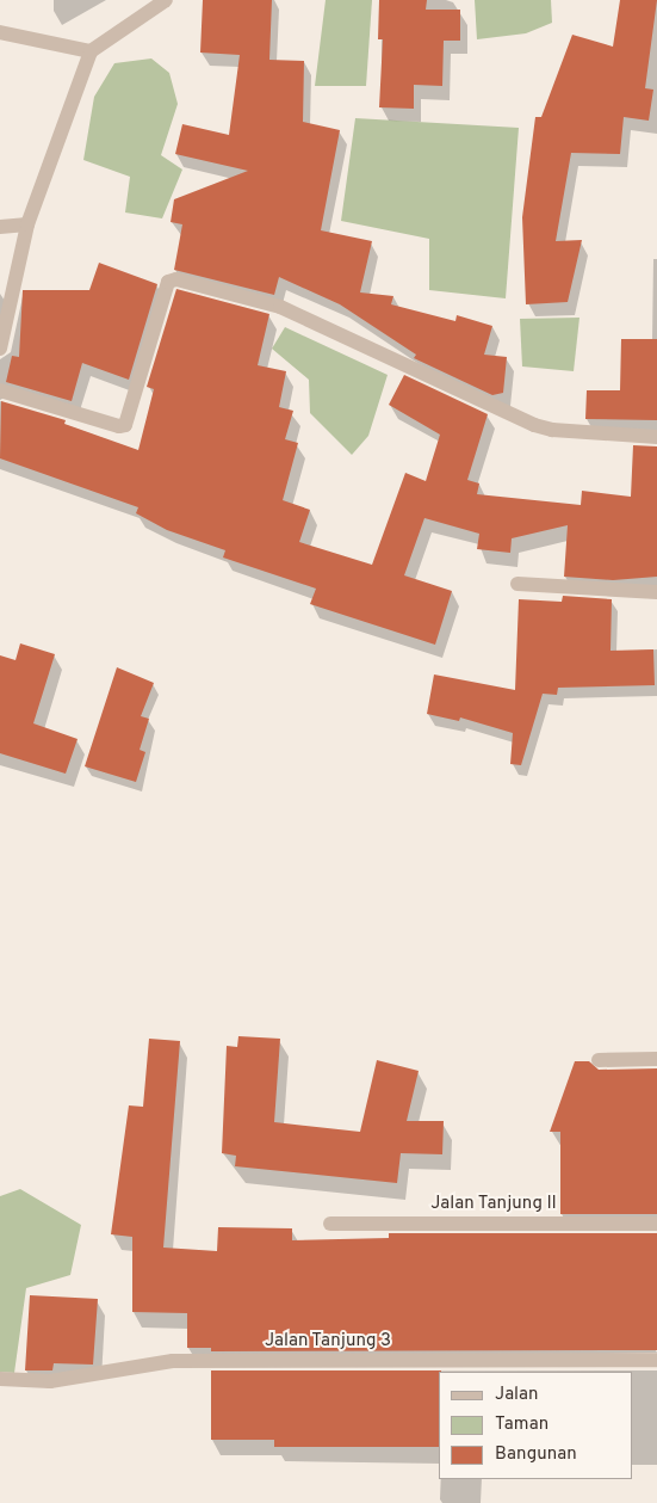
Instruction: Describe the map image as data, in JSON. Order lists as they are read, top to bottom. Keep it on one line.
{"streets":{"street":["Jalan Tanjung II","Jalan Tanjung 3"]},"legend":["Jalan","Taman","Bangunan"]}
